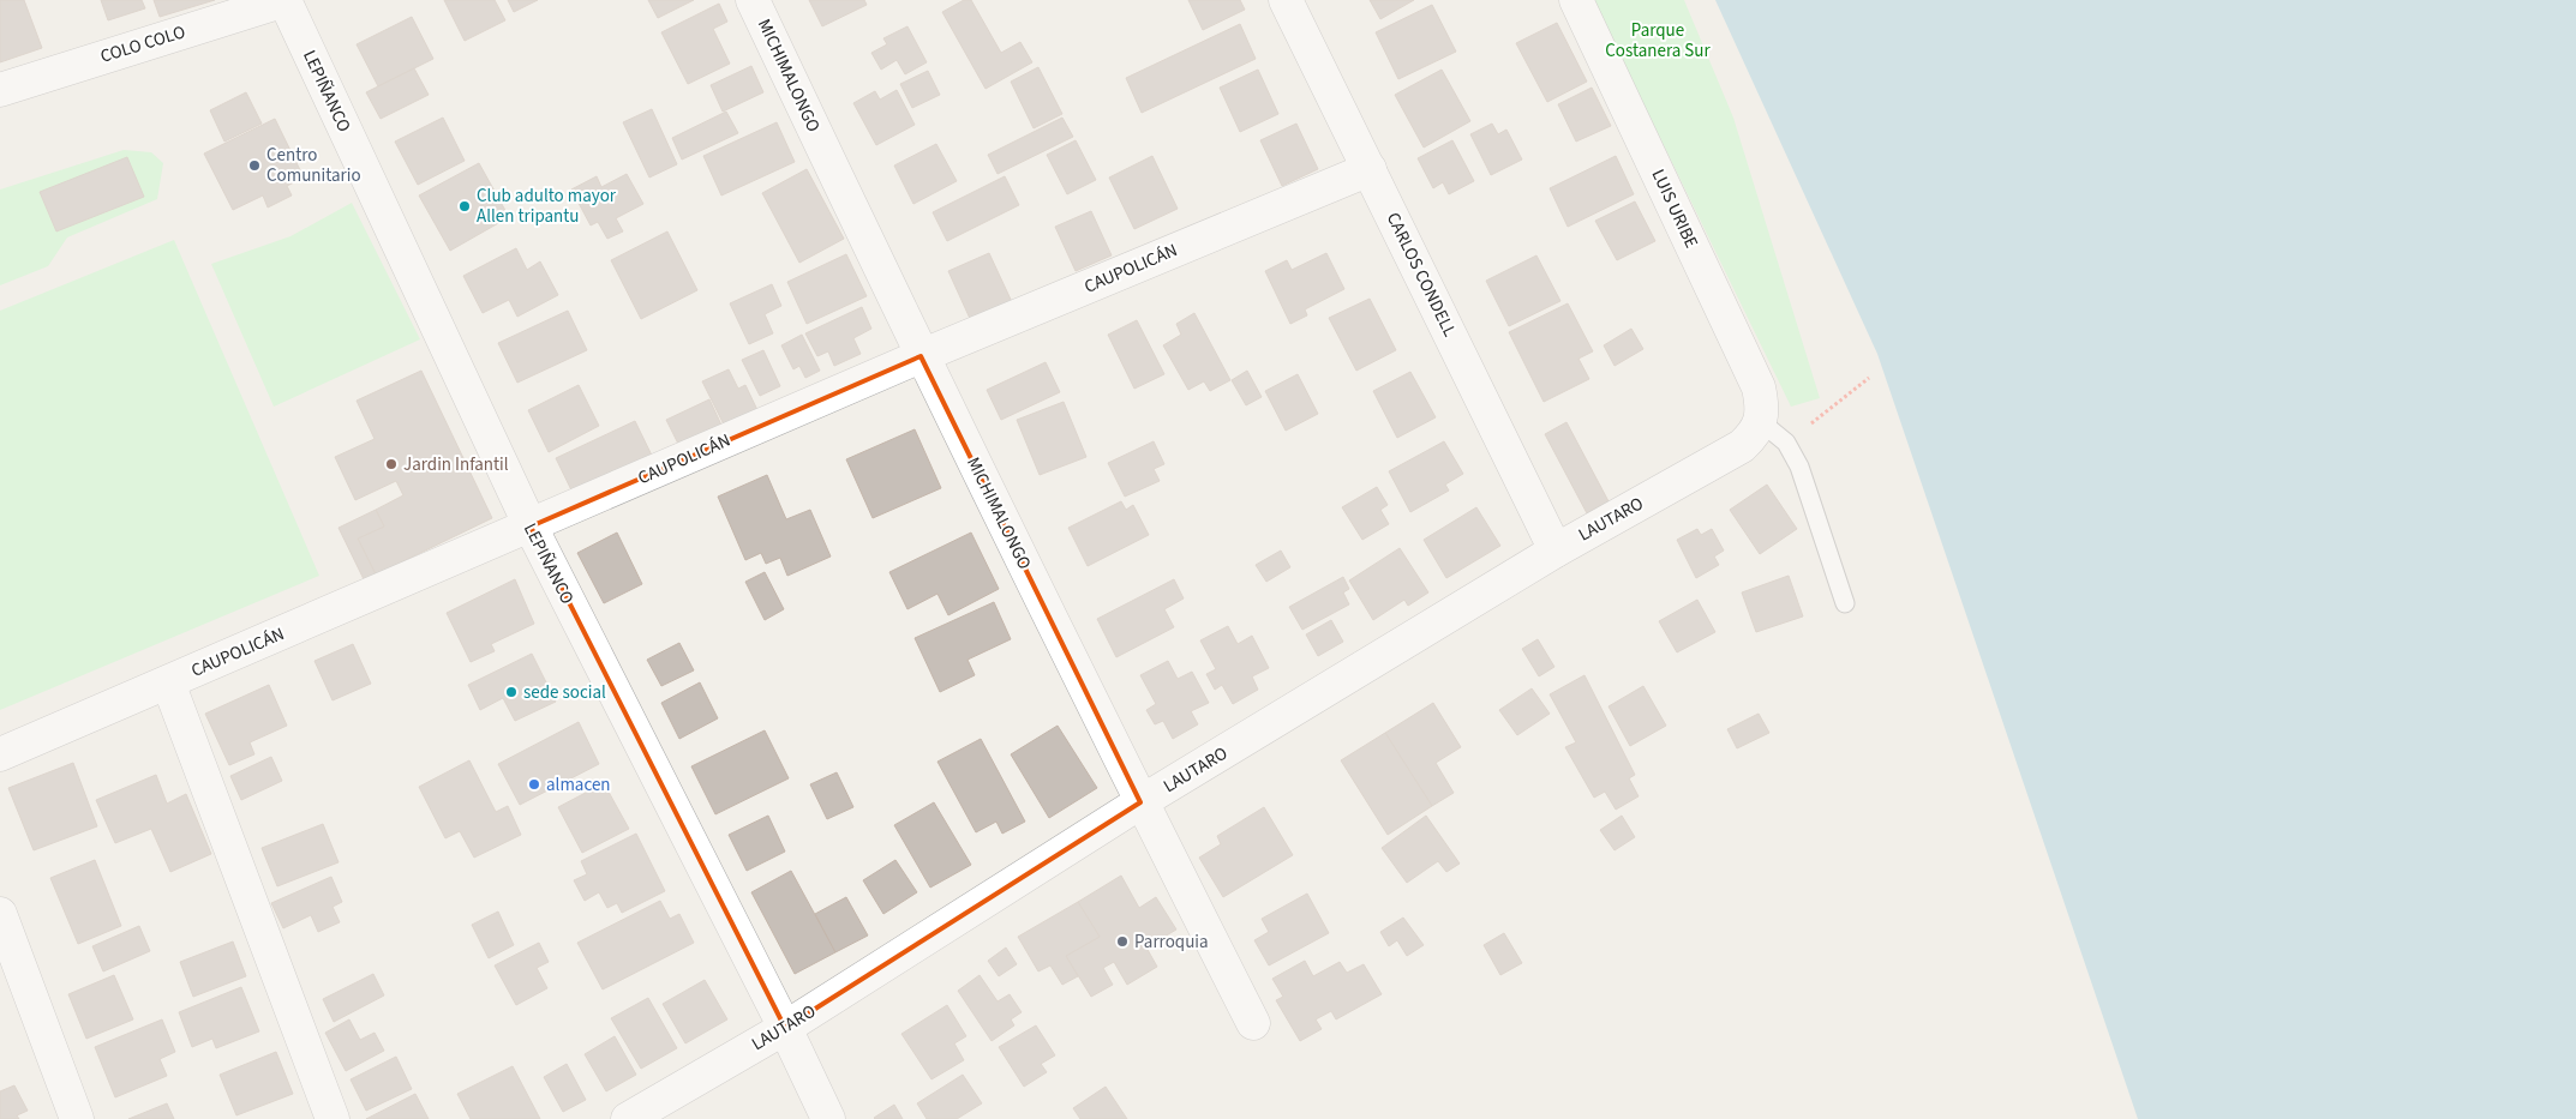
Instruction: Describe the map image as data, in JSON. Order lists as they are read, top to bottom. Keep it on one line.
{"streets":{"street":["COLO COLO","MICHIMALONGO","LEPIÑANCO","LUIS URIBE","CAUPOLICÁN","CARLOS CONDELL","LAUTARO"]},"crossings":[["COLO COLO","LEPIÑANCO"],["MICHIMALONGO","CAUPOLICÁN"],["MICHIMALONGO","LAUTARO"],["LEPIÑANCO","CAUPOLICÁN"],["LEPIÑANCO","LAUTARO"],["LUIS URIBE","LAUTARO"],["CAUPOLICÁN","CARLOS CONDELL"],["CARLOS CONDELL","LAUTARO"]],"parks":["Parque Costanera Sur"],"places":["Centro Comunitario","Club adulto mayor Allen tripantu","Jardin Infantil","sede social","almacen","Parroquia"]}
